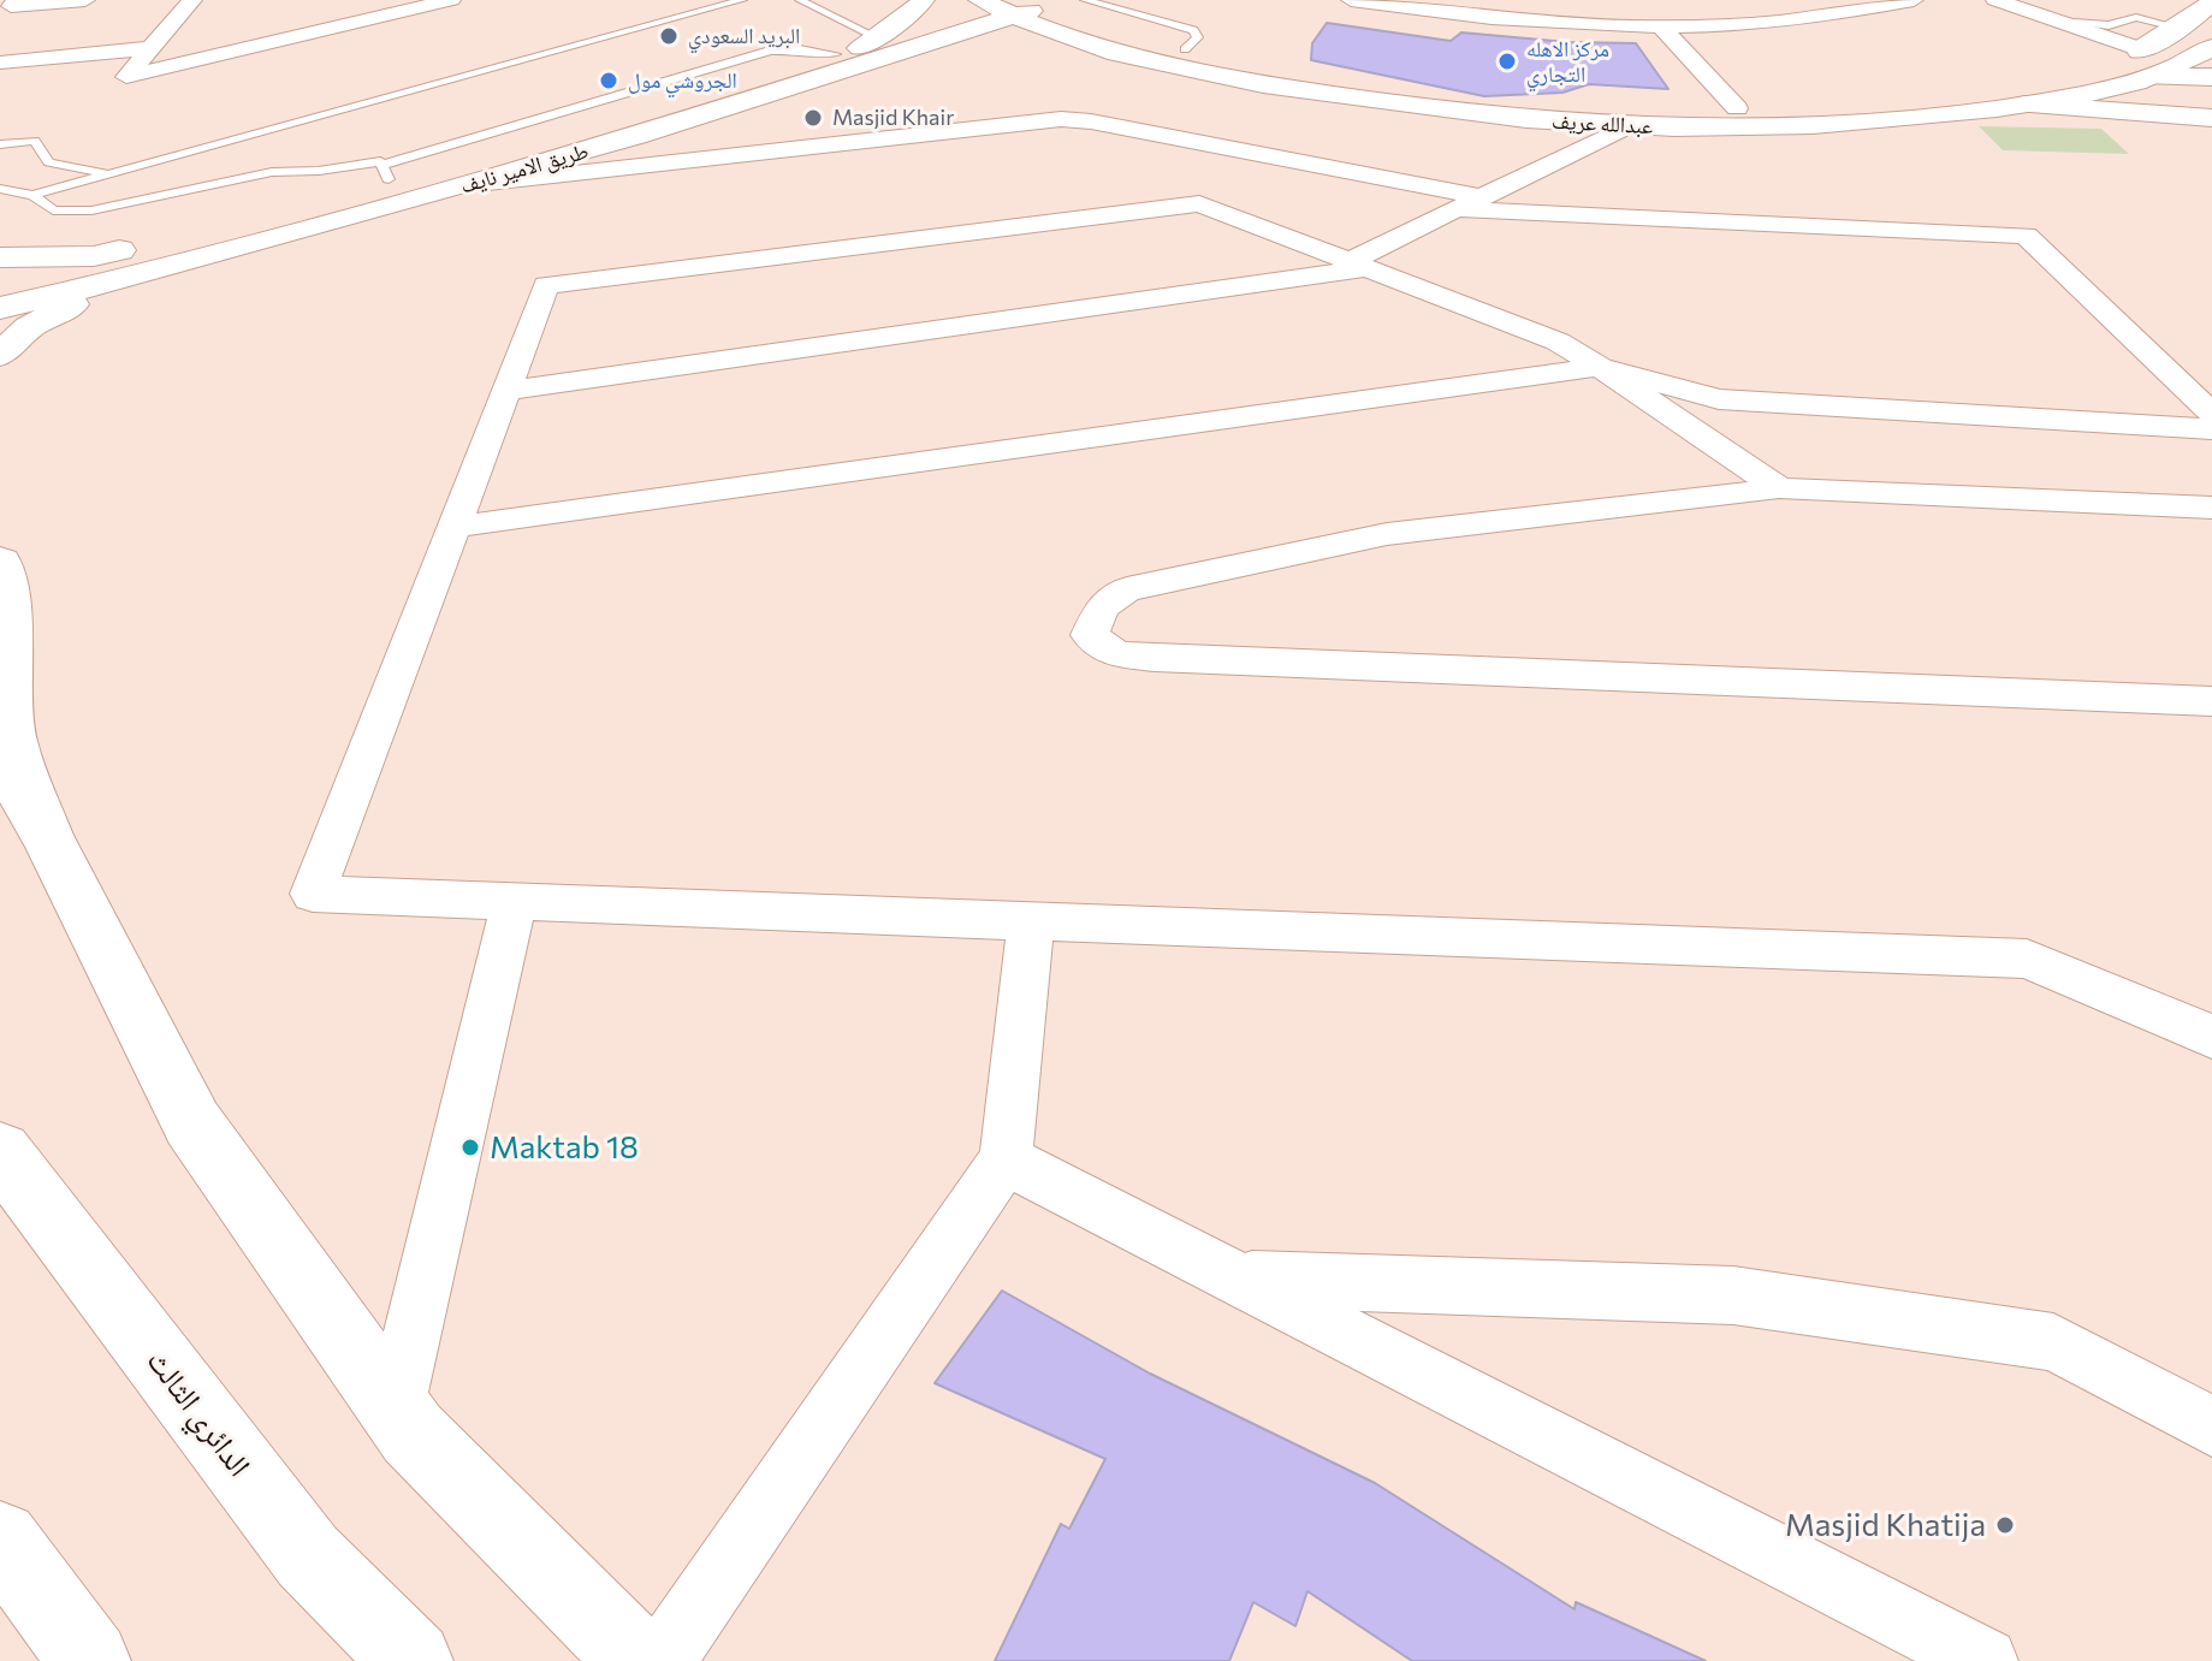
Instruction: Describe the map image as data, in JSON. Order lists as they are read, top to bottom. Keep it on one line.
{"streets":{"main road":["عبدالله عريف","طريق الامير نايف","الدائري الثالث"]},"crossings":[["عبدالله عريف","طريق الامير نايف"]],"places":["البريد السعودي","مركز الاهله التجاري","الجروشي مول","Masjid Khair","Maktab 18","Masjid Khatija"]}
